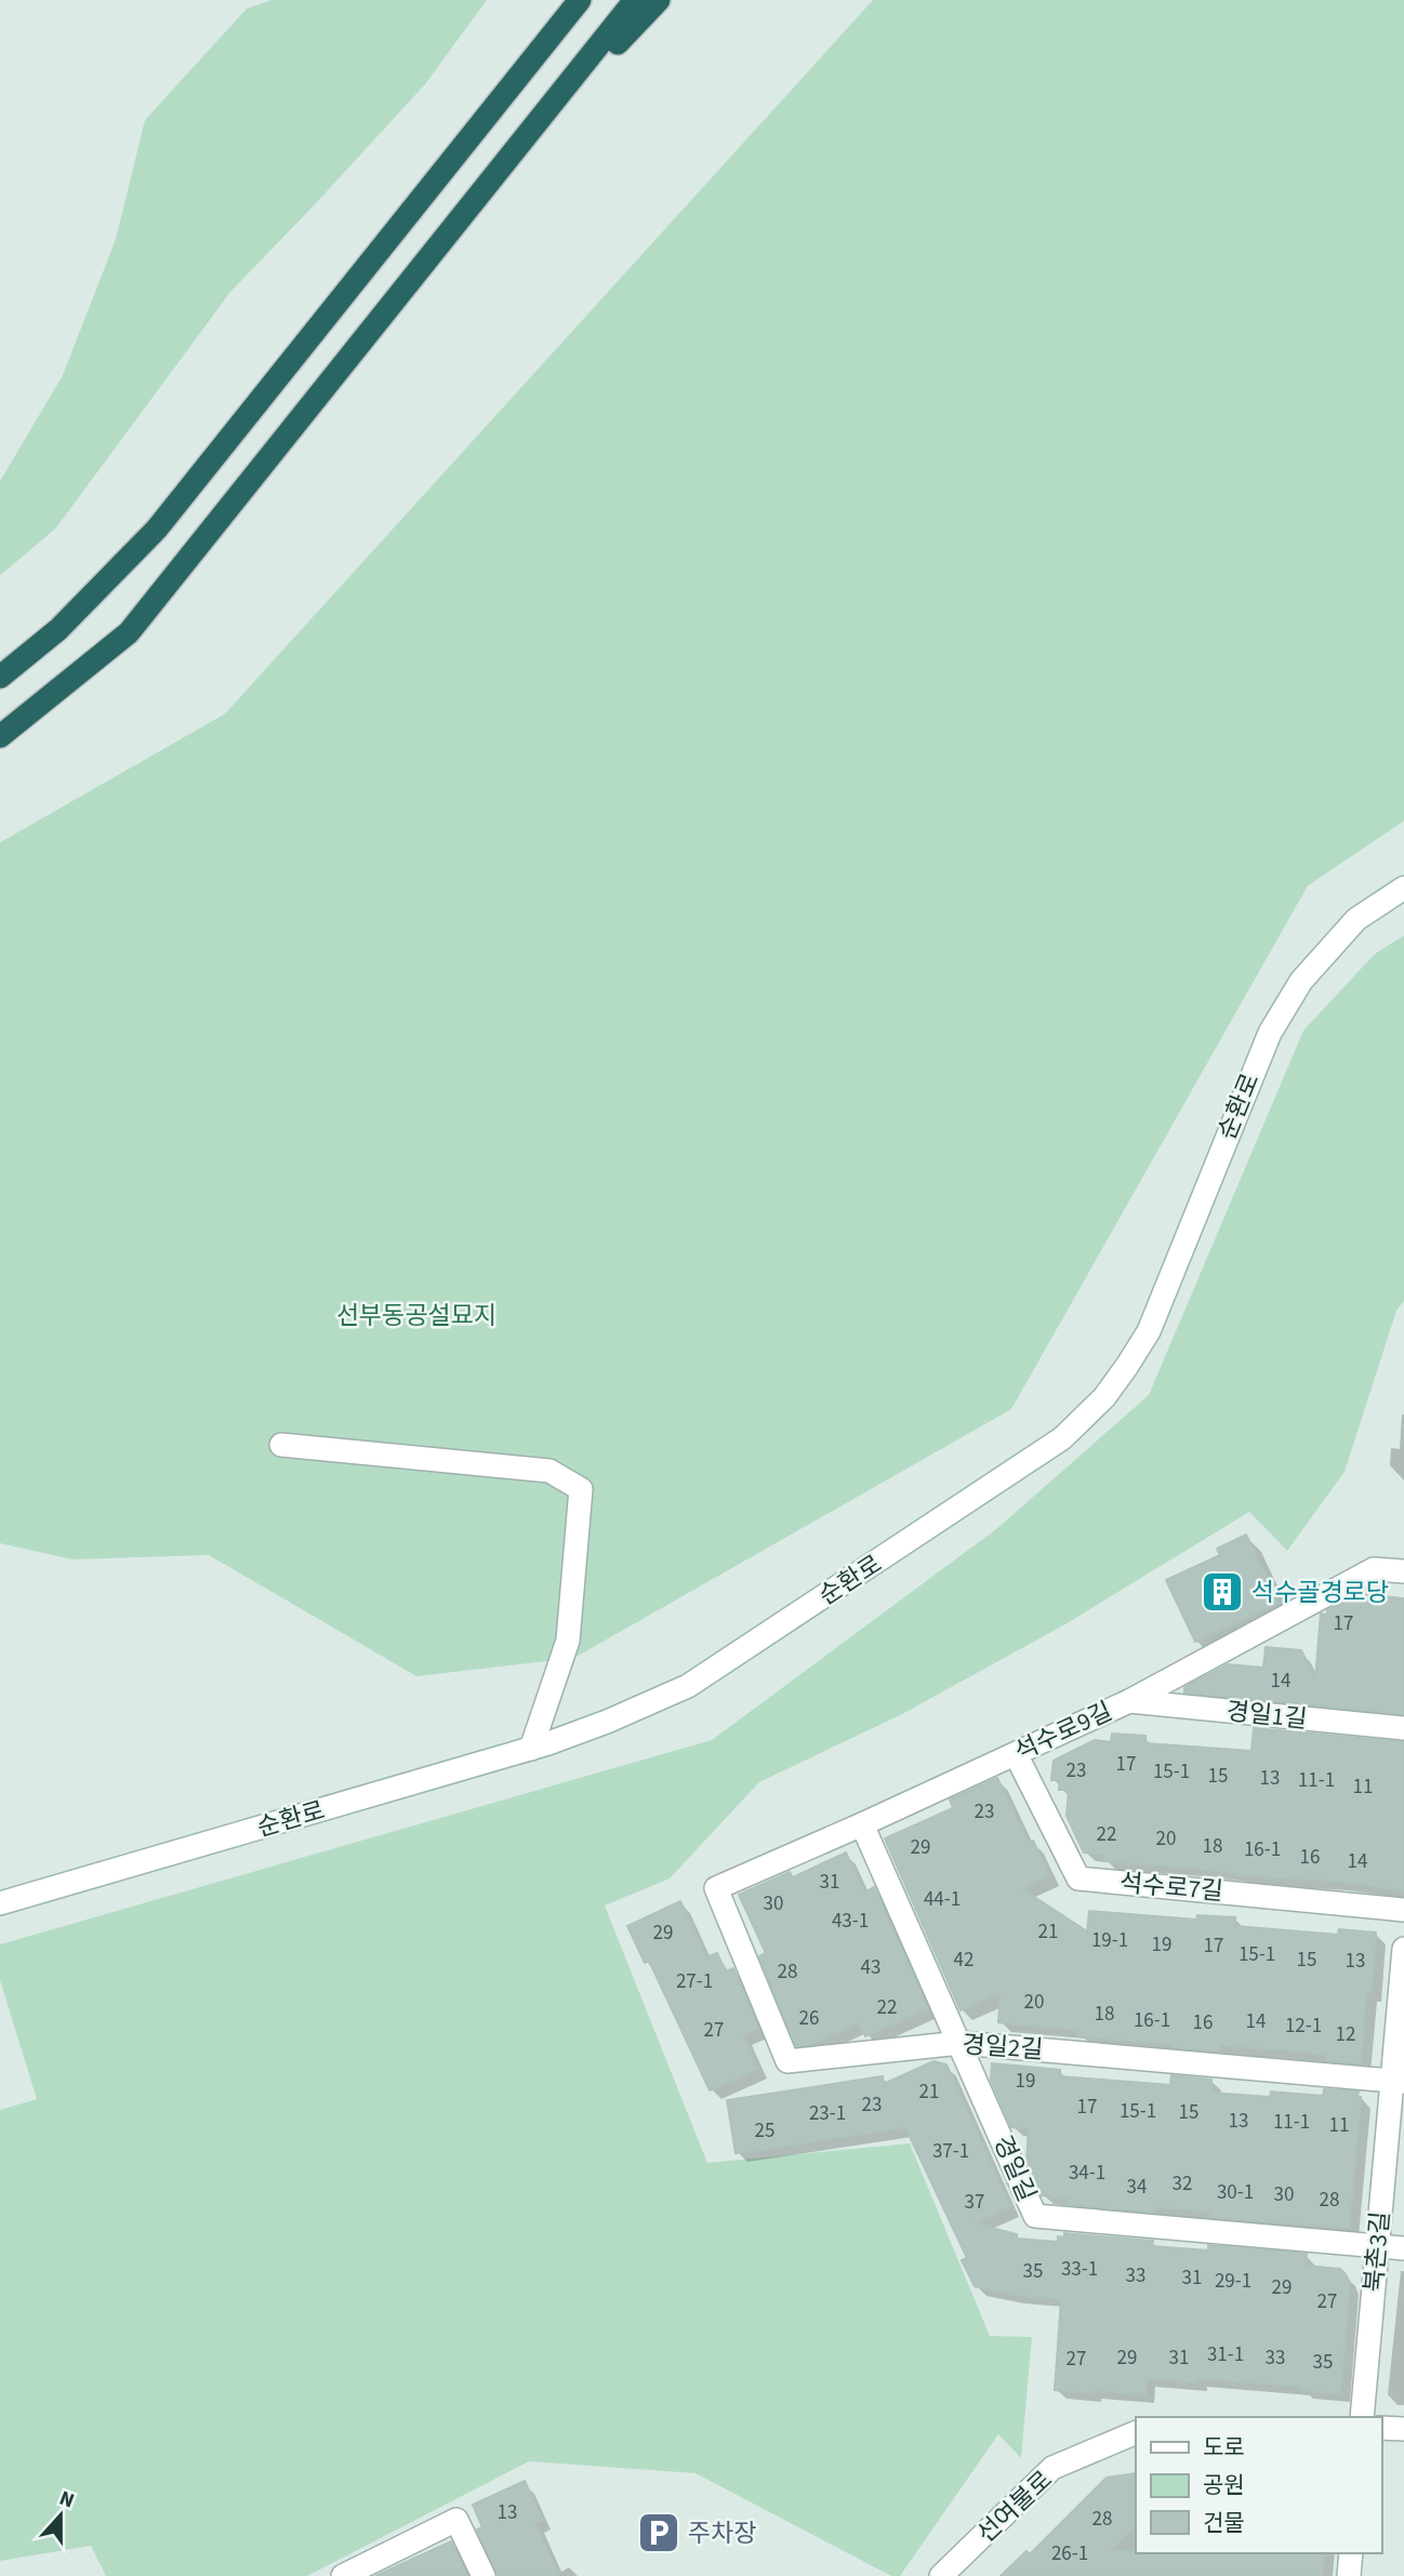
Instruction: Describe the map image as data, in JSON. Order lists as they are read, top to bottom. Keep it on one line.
{"streets":{"street":["순환로","경일1길","석수로9길","석수로7길","경일2길","경일길","북촌3길","선여불로"]},"crossings":[["경일1길","석수로9길"],["석수로9길","석수로7길"],["석수로9길","경일2길"],["석수로9길","경일길"],["경일2길","경일길"],["경일2길","북촌3길"],["경일길","북촌3길"]],"parks":["선부동공설묘지"],"places":{"building":["석수골경로당"],"parking":["주차장"]},"house_numbers":["17","14","17","23","15-1","15","13","11-1","11","23","22","20","18","29","16-1","16","14","31","44-1","30","43-1","21","29","19-1","19","17","15-1","42","15","13","43","28","27-1","20","22","18","26","16-1","14","16","12-1","27","12","19","21","23","17","15-1","15","23-1","13","11-1","11","25","37-1","34-1","32","34","30-1","30","28","37","33-1","35","33","31","29-1","29","27","31-1","29","31","33","27","35","13","28","26-1"],"legend":["도로","공원","건물"],"north":"top"}
